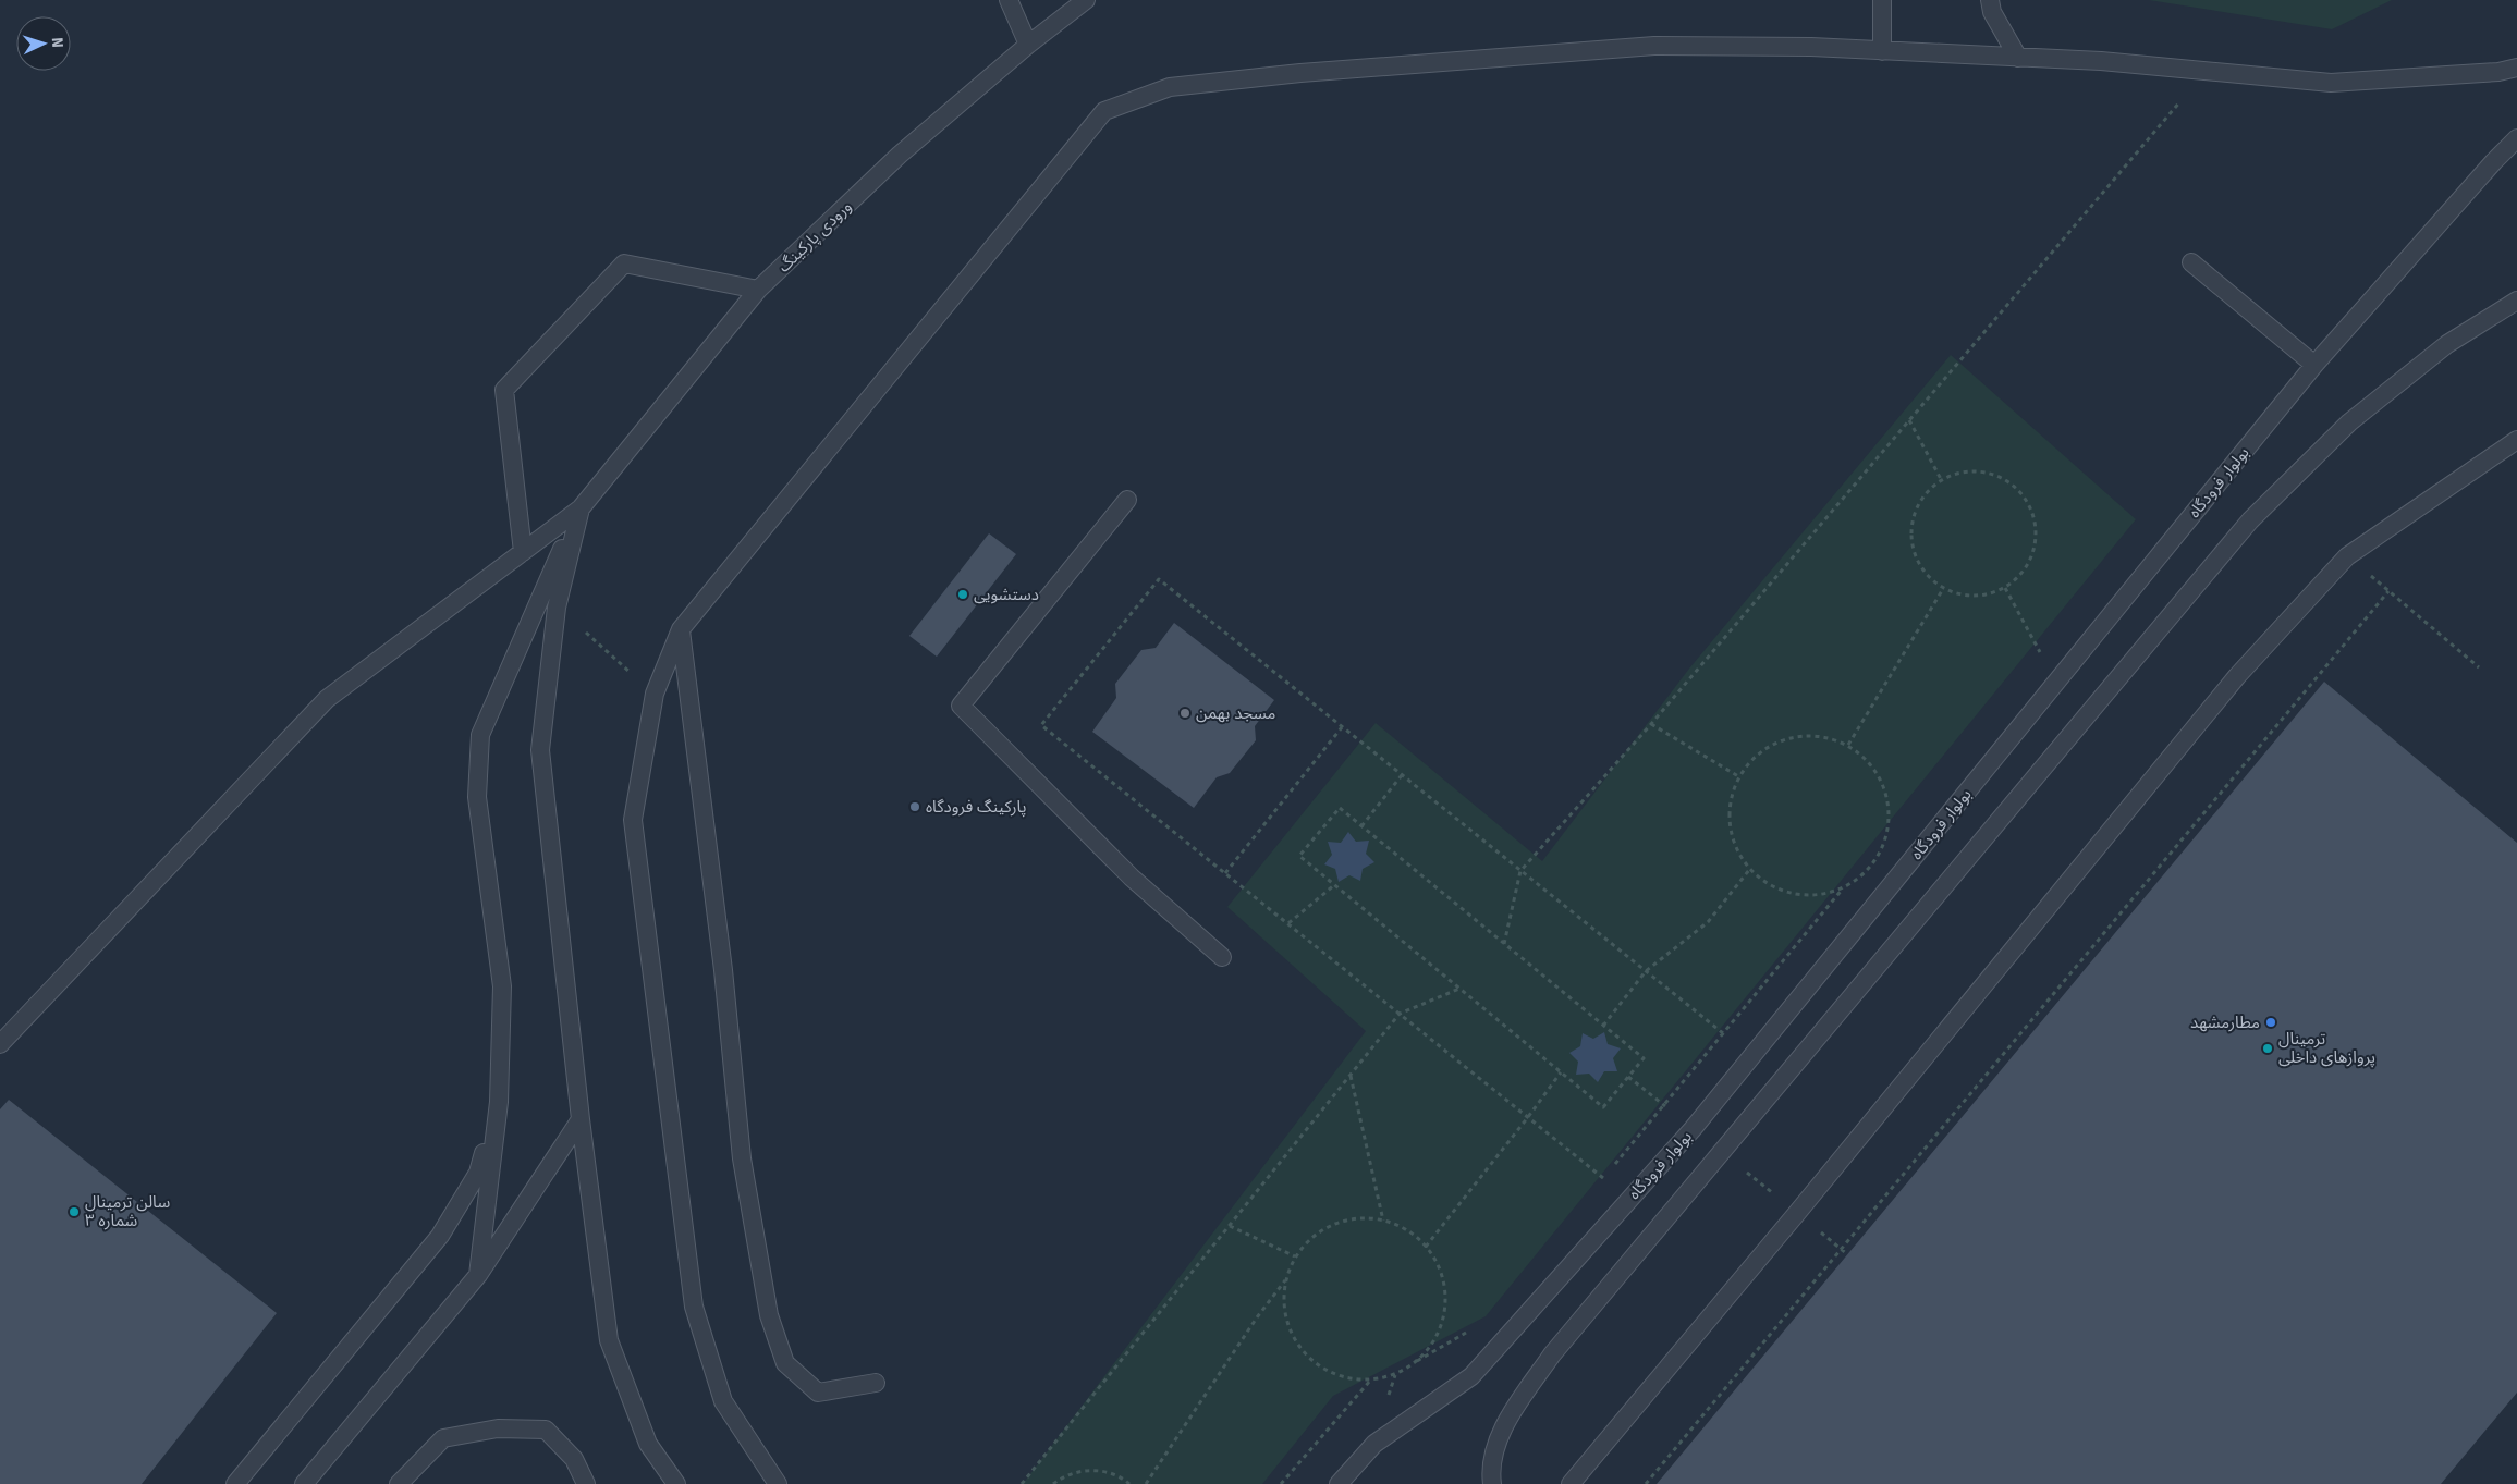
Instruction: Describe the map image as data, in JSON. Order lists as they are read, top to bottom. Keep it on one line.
{"streets":{"lane":["ورودی پارکینگ","بولوار فرودگاه"]},"places":["دستشویی","مسجد بهمن","پارکینگ فرودگاه","مطارمشهد","ترمینال پروازهای داخلی","سالن ترمینال شماره ۳"],"north":"right"}
